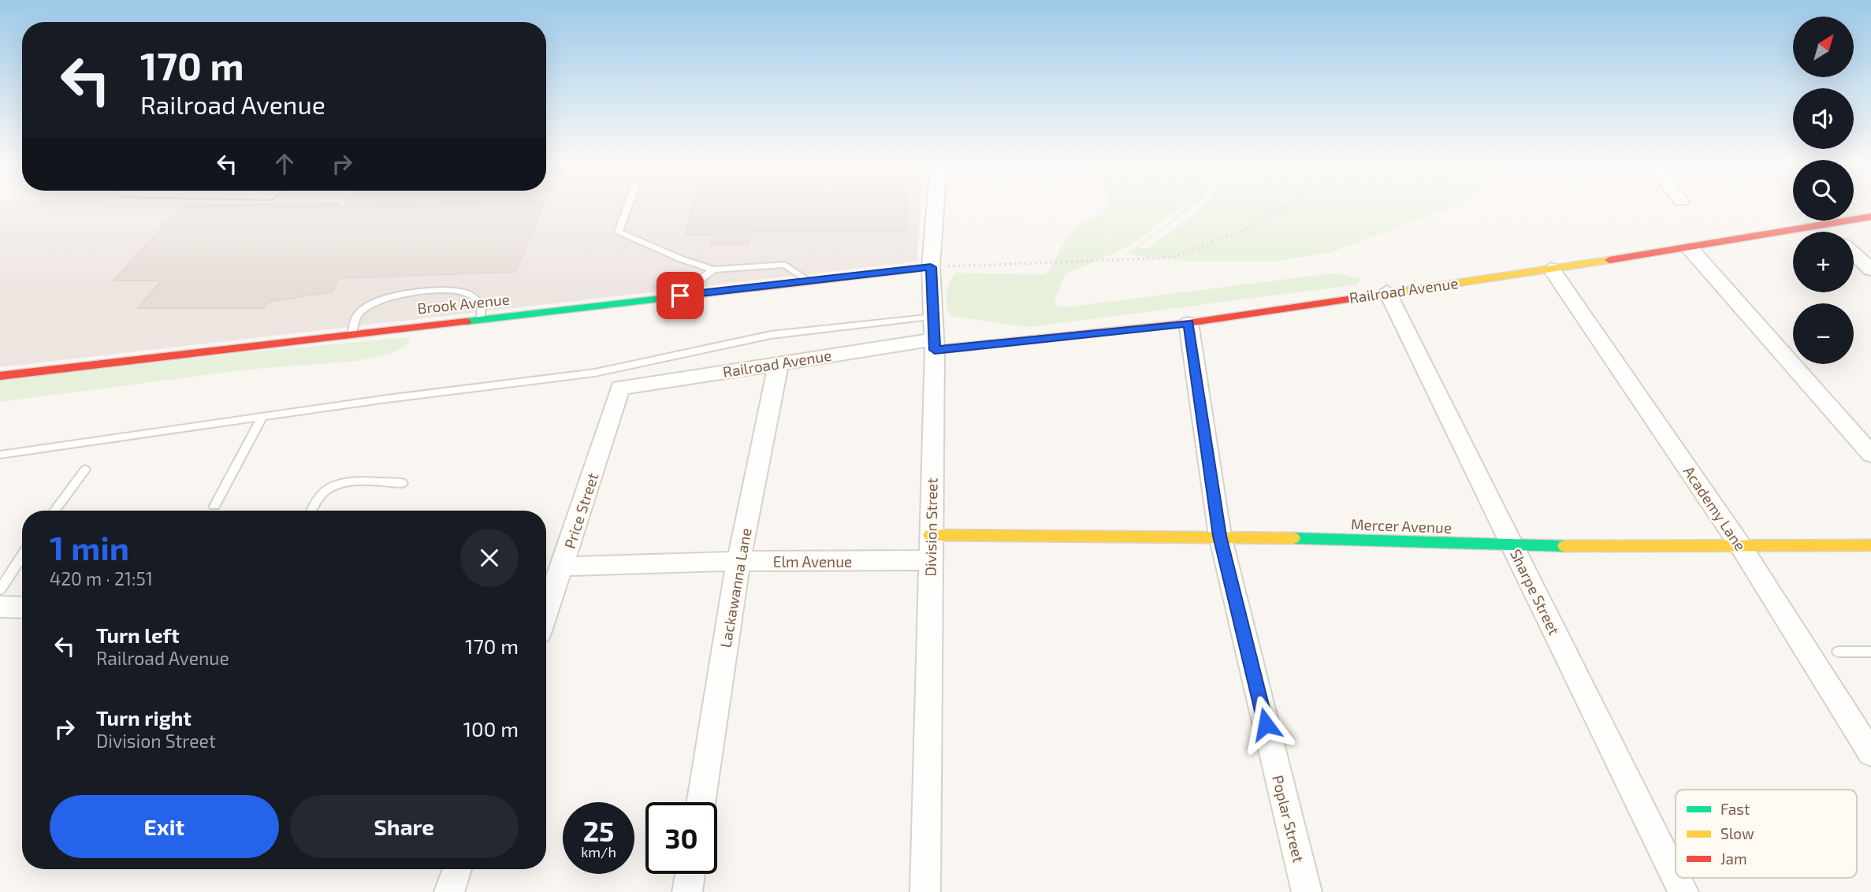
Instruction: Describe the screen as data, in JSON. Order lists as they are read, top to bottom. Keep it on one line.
{"streets":{"street":["Railroad Avenue","Brook Avenue","Academy Lane","Price Street","Mercer Avenue","Division Street","Elm Avenue","Lackawanna Lane","Sharpe Street","Poplar Street"]},"crossings":[["Railroad Avenue","Academy Lane"],["Railroad Avenue","Price Street"],["Railroad Avenue","Division Street"],["Railroad Avenue","Lackawanna Lane"],["Railroad Avenue","Sharpe Street"],["Railroad Avenue","Poplar Street"],["Brook Avenue","Division Street"],["Academy Lane","Mercer Avenue"],["Price Street","Elm Avenue"],["Mercer Avenue","Division Street"],["Mercer Avenue","Sharpe Street"],["Mercer Avenue","Poplar Street"],["Division Street","Elm Avenue"],["Elm Avenue","Lackawanna Lane"]],"legend":["Fast","Slow","Jam"],"north":"top right","page":{"map_buttons":["+","−"],"turn":["170 m","Railroad Avenue"],"heading":["1 min","420 m · 21:51"],"list":[{"name":"Turn left","note":"Railroad Avenue","value":"170 m"},{"name":"Turn right","note":"Division Street","value":"100 m"}],"buttons":["Exit","Share"],"speed":"25 km/h","limit":"30"}}
